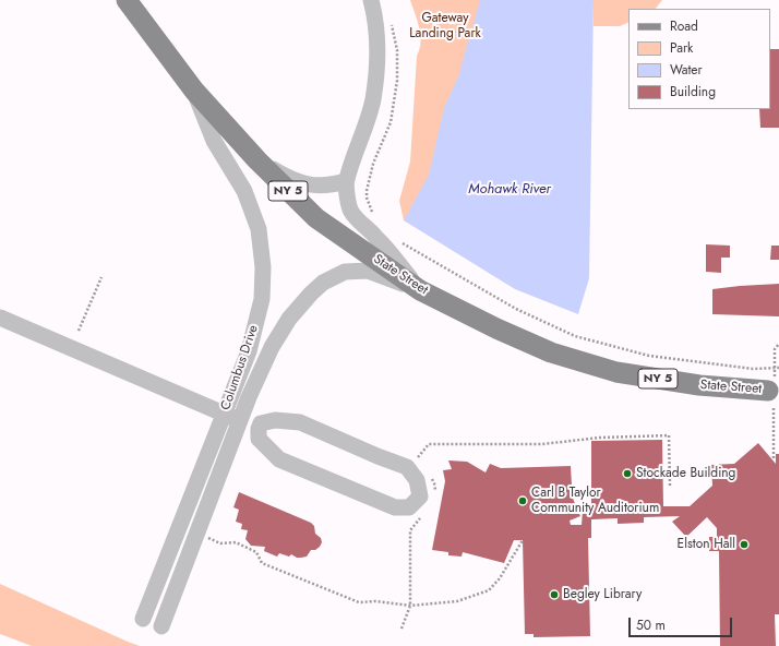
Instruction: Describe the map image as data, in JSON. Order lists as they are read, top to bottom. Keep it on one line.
{"streets":{"main road":["NY 5","State Street"],"lane":["Columbus Drive"]},"crossings":[["State Street","Columbus Drive"]],"water":["Mohawk River"],"parks":["Gateway Landing Park"],"places":["Stockade Building","Carl B Taylor Community Auditorium","Elston Hall","Begley Library"],"legend":["Road","Park","Water","Building"],"scale_bar":"50 m"}
